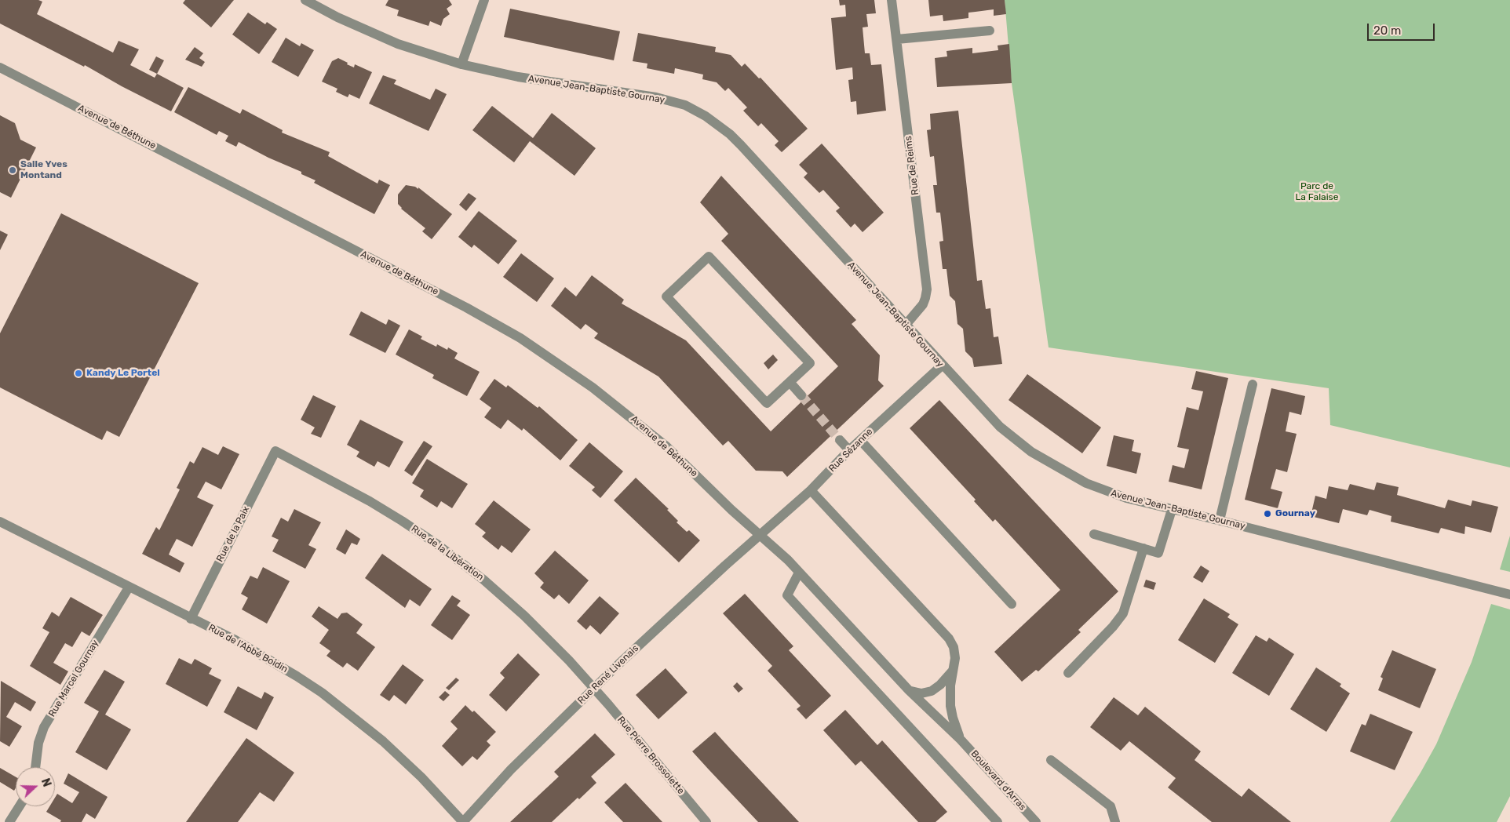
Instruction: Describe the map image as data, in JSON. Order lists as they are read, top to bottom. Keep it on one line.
{"streets":{"street":["Avenue Jean-Baptiste Gournay","Avenue de Béthune","Rue de Reims","Rue Sézanne","Rue de la Paix","Rue de la Libération","Rue de l'Abbé Boidin","Rue René Livenais","Rue Marcel Gournay","Rue Pierre Brossolette","Boulevard d'Arras"]},"crossings":[["Avenue Jean-Baptiste Gournay","Rue de Reims"],["Avenue Jean-Baptiste Gournay","Rue Sézanne"],["Avenue de Béthune","Rue Sézanne"],["Avenue de Béthune","Rue René Livenais"],["Avenue de Béthune","Boulevard d'Arras"],["Rue Sézanne","Rue René Livenais"],["Rue de la Paix","Rue de la Libération"],["Rue de la Paix","Rue de l'Abbé Boidin"],["Rue de la Libération","Rue René Livenais"],["Rue de la Libération","Rue Pierre Brossolette"],["Rue de l'Abbé Boidin","Rue René Livenais"],["Rue de l'Abbé Boidin","Rue Marcel Gournay"],["Rue René Livenais","Rue Pierre Brossolette"]],"parks":["Parc de La Falaise"],"places":["Salle Yves Montand","Kandy Le Portel","Gournay"],"scale_bar":"20 m","north":"right"}
